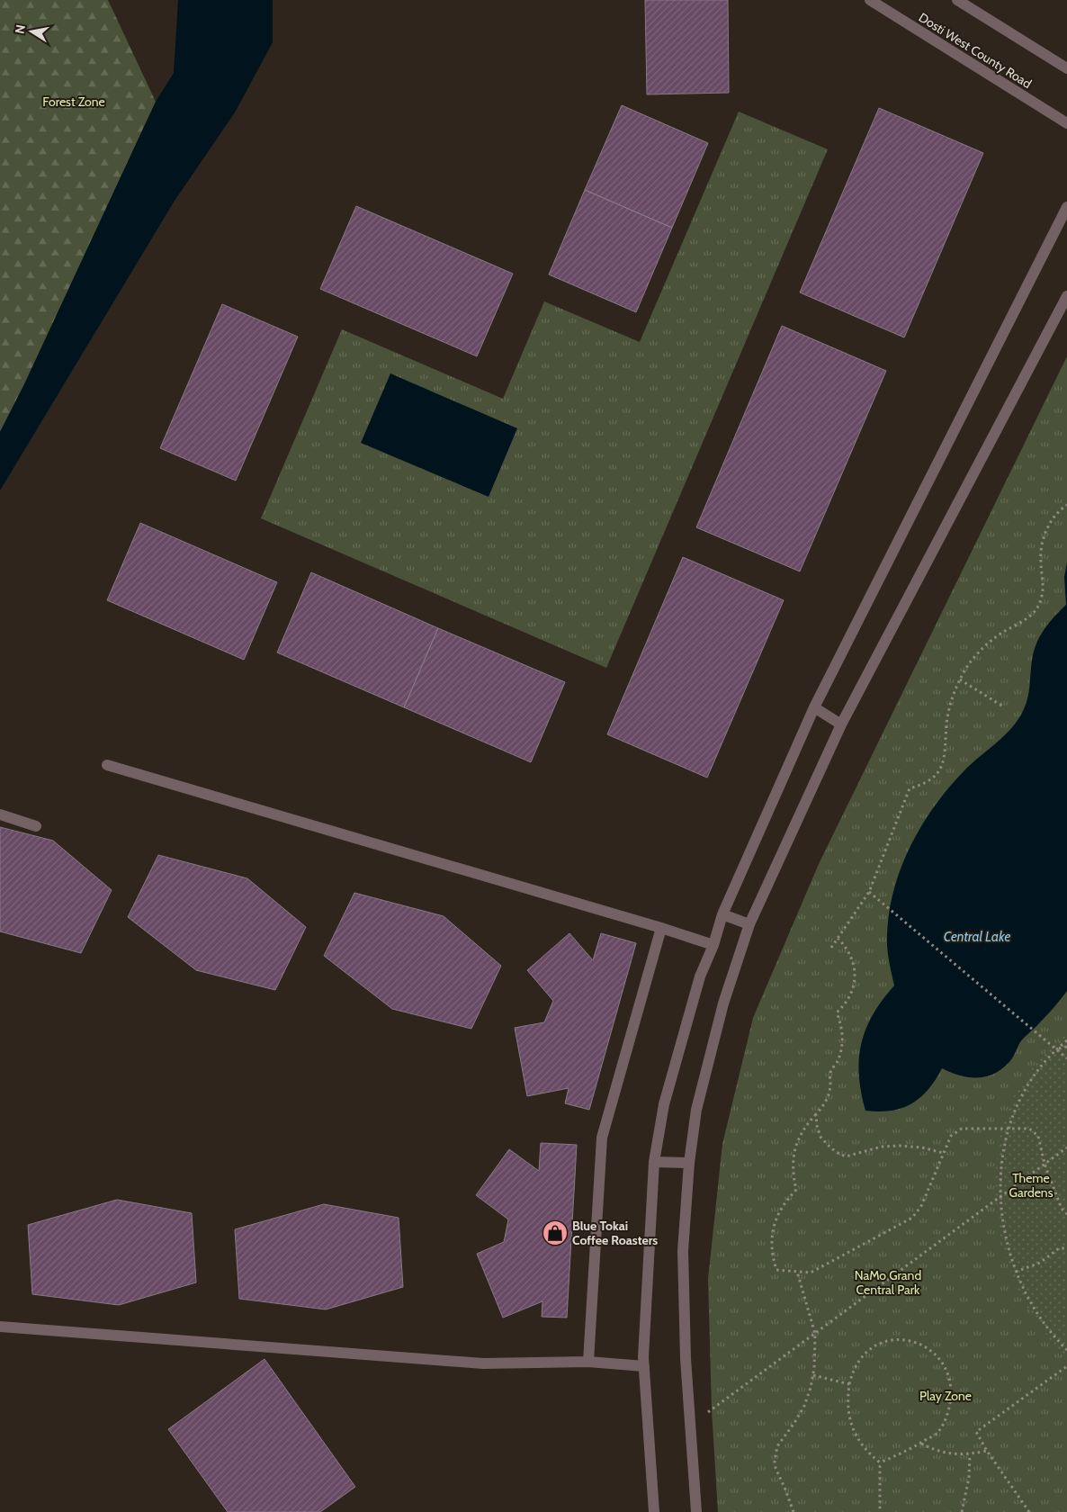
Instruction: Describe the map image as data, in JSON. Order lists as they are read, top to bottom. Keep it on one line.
{"streets":{"street":["Dosti West County Road"]},"water":["Central Lake"],"parks":["Forest Zone","Theme Gardens","NaMo Grand Central Park","Play Zone"],"places":{"shop":["Blue Tokai Coffee Roasters"]},"north":"left"}
